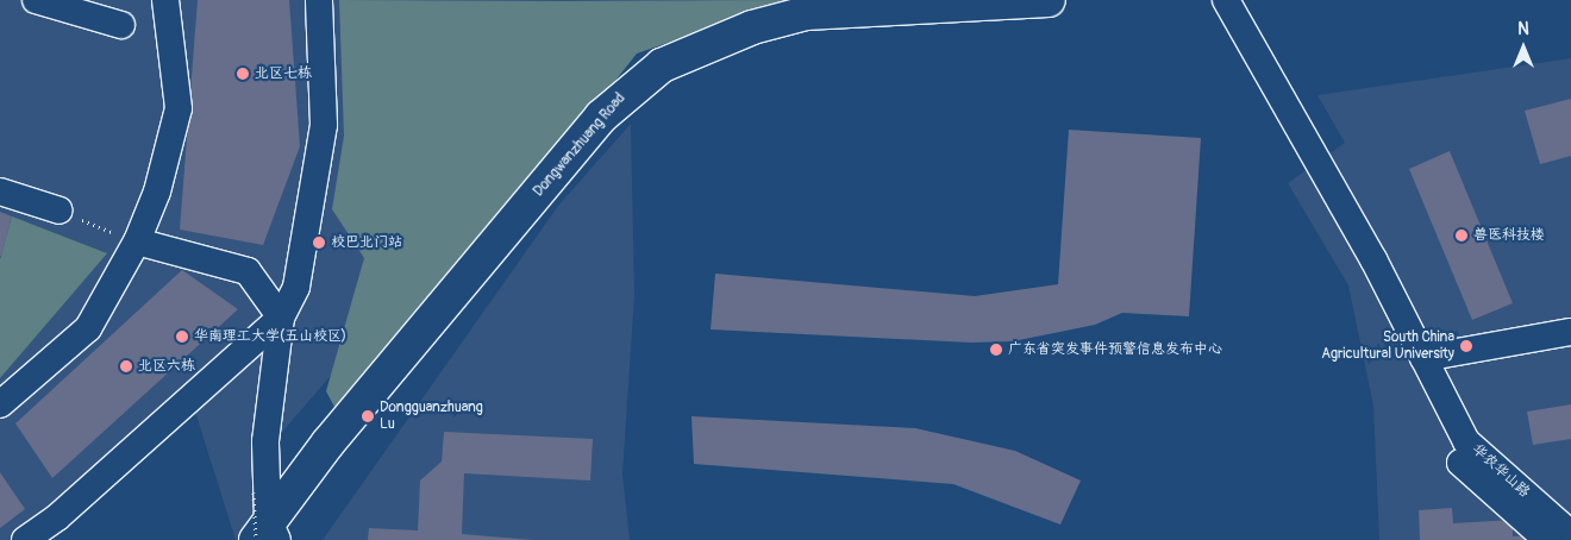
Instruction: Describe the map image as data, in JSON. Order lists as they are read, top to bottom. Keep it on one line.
{"streets":{"street":["Dongwanzhuang Road","华农华山路"]},"places":["北区七栋","兽医科技楼","校巴北门站","华南理工大学(五山校区)","South China Agricultural University","广东省突发事件预警信息发布中心","北区六栋","Dongguanzhuang Lu"],"north":"top"}
